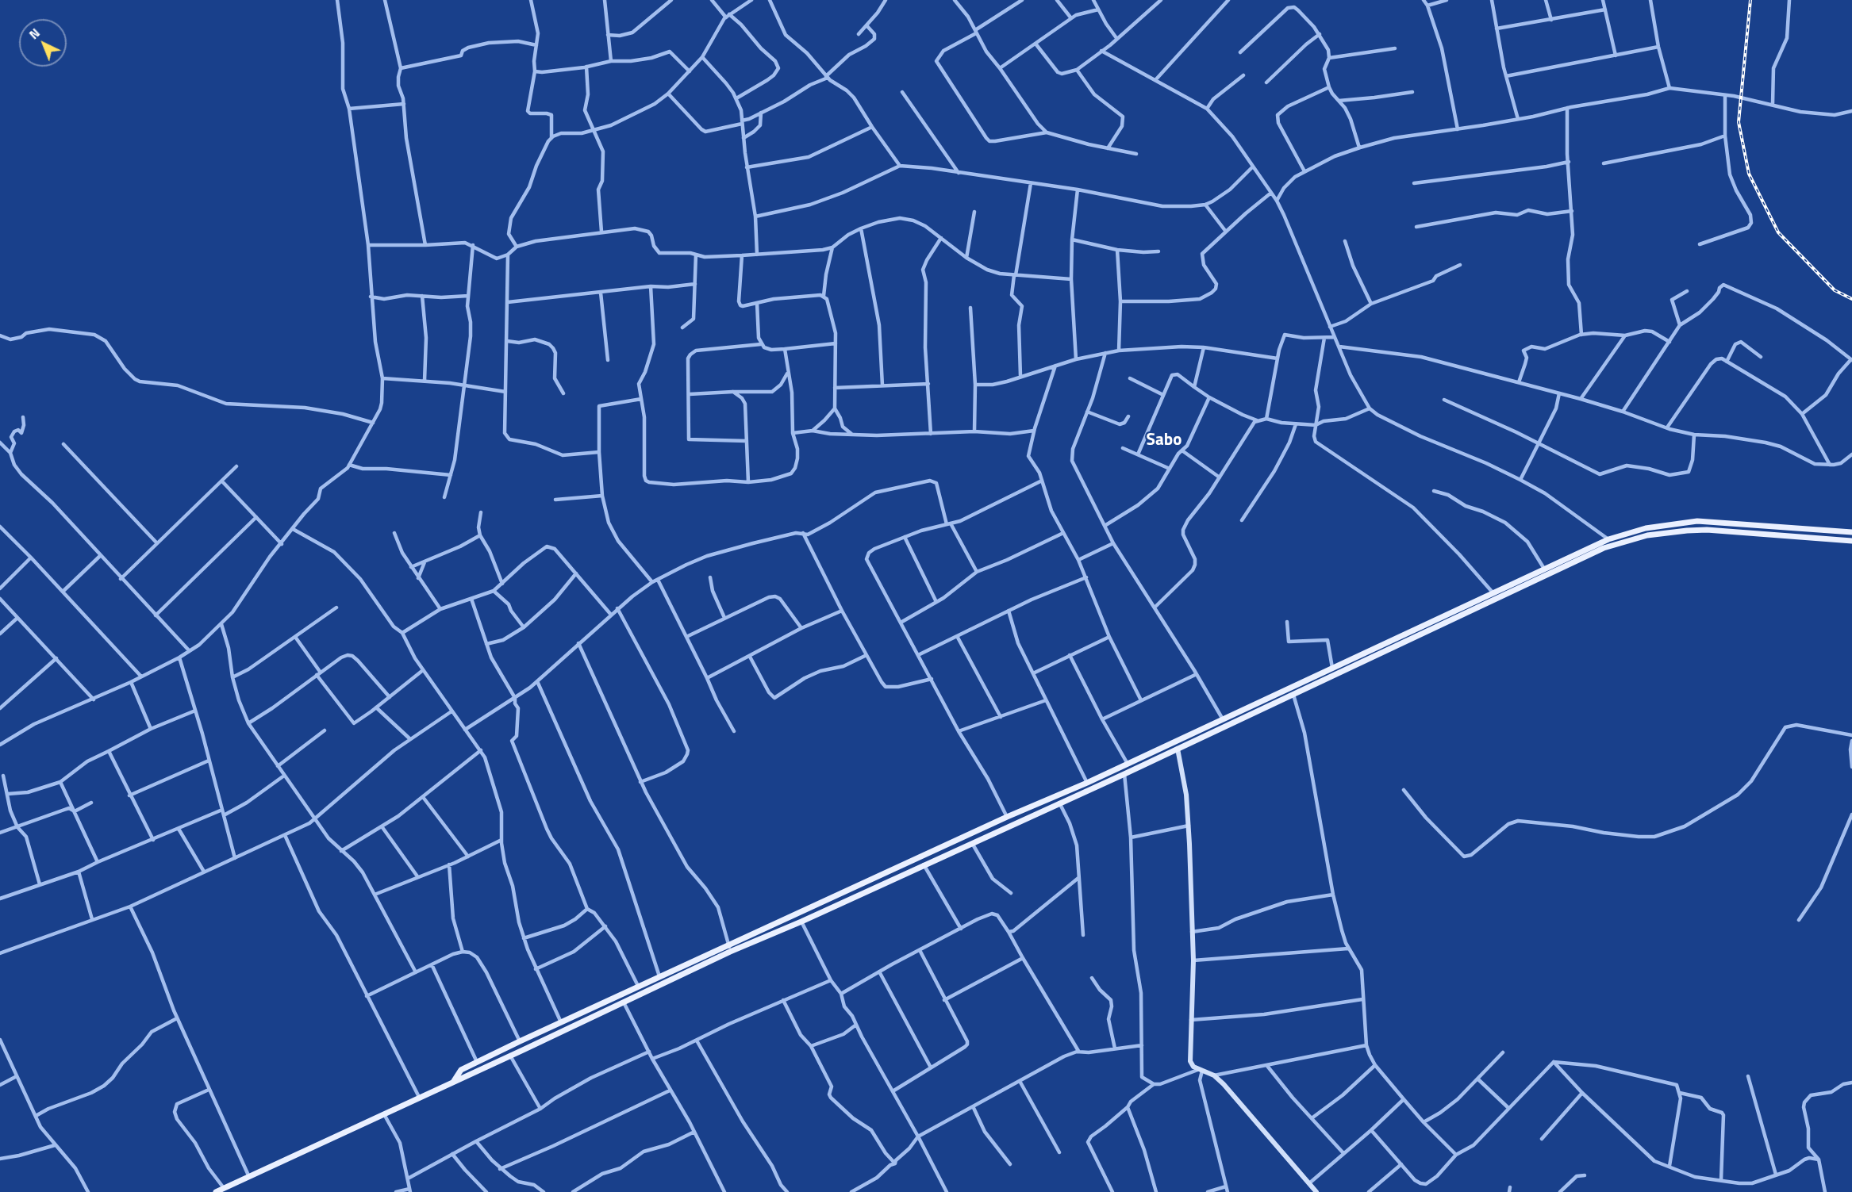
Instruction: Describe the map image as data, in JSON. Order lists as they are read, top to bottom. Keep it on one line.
{"districts":["Sabo"],"north":"top left"}
